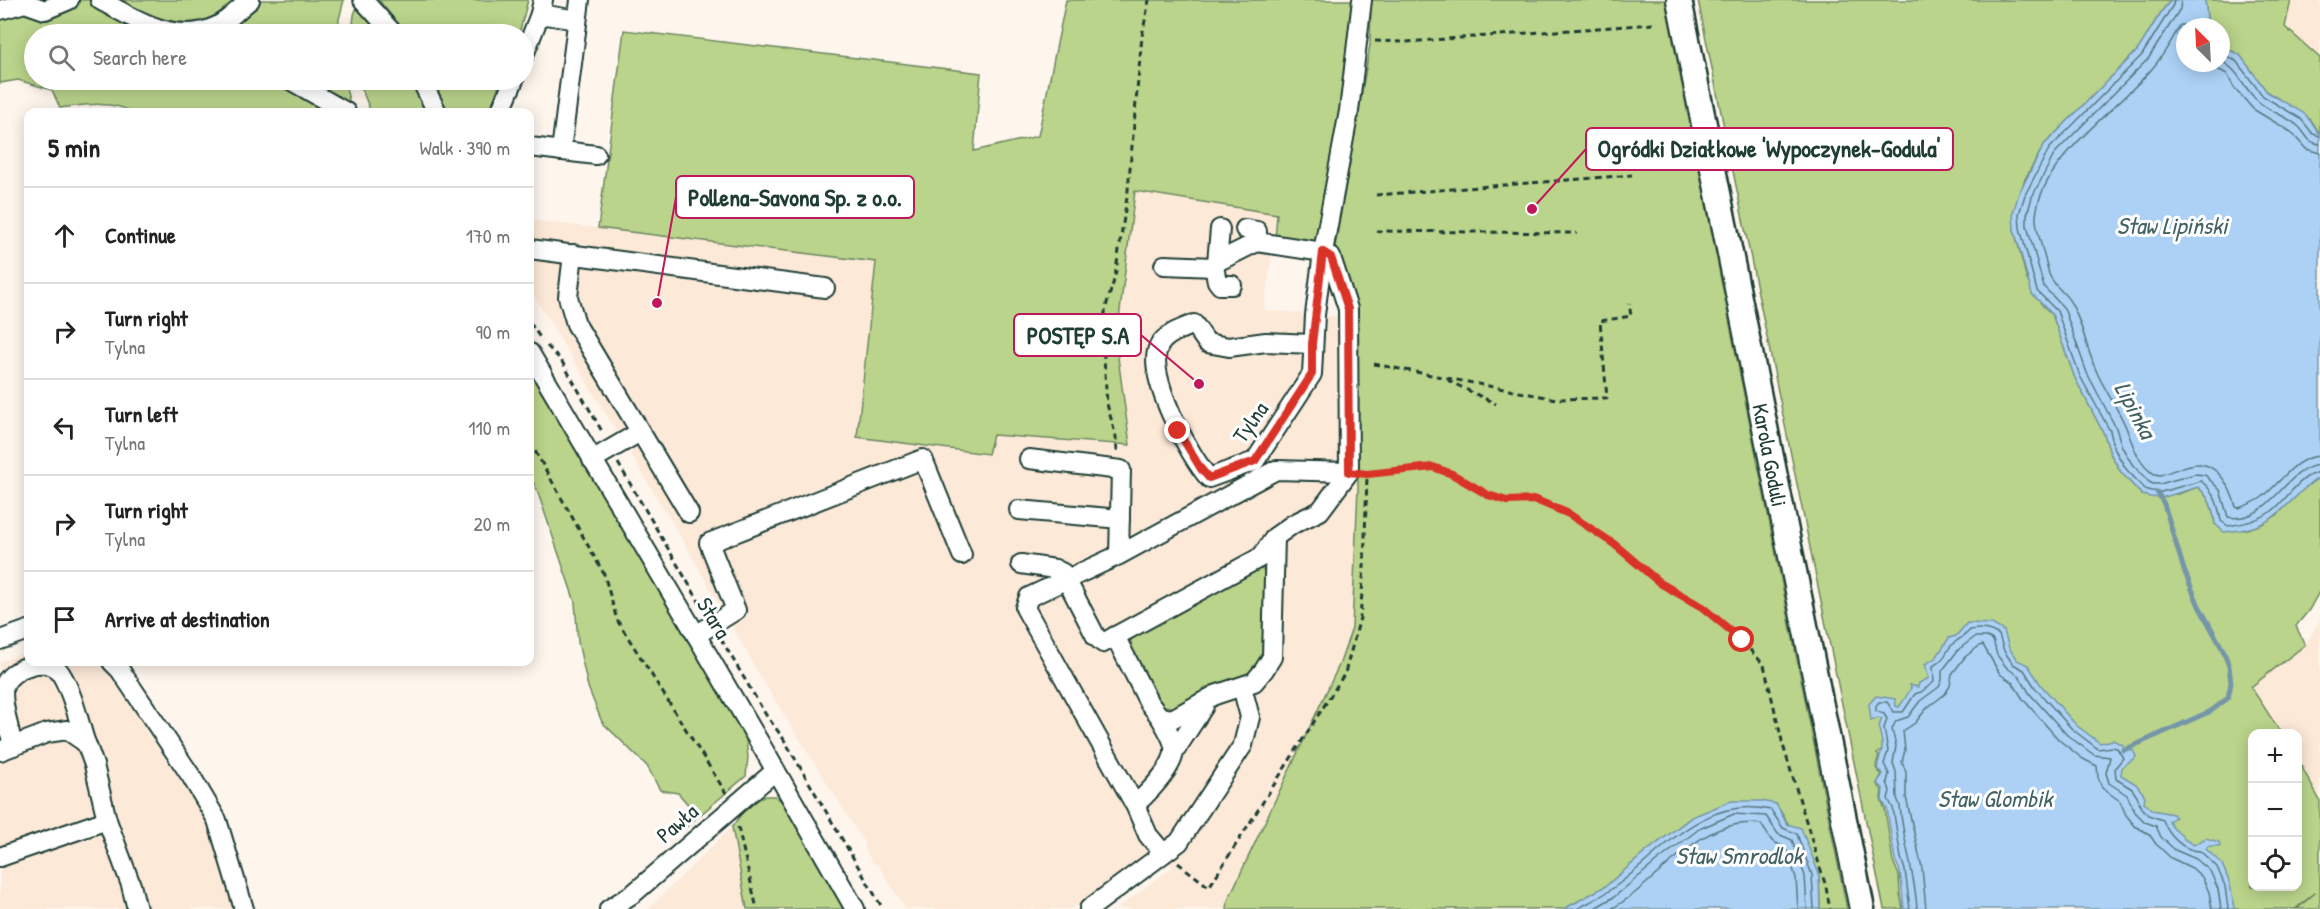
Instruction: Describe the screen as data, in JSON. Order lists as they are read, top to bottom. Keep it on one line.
{"streets":{"main road":["Karola Goduli"],"street":["Tylna","Stara","Pawła"]},"crossings":[["Stara","Pawła"]],"water":["Staw Lipiński","Lipinka","Staw Glombik","Staw Smrodlok"],"places":["Ogródki Działkowe 'Wypoczynek-Godula'","Pollena-Savona Sp. z o.o.","POSTĘP S.A"],"north":"top left","page":{"search":"Search here","heading":["5 min","Walk · 390 m"],"list":[["Continue","170 m"],["Turn right","Tylna","90 m"],["Turn left","Tylna","110 m"],["Turn right","Tylna","20 m"],"Arrive at destination"],"map_buttons":["+","−"]}}
